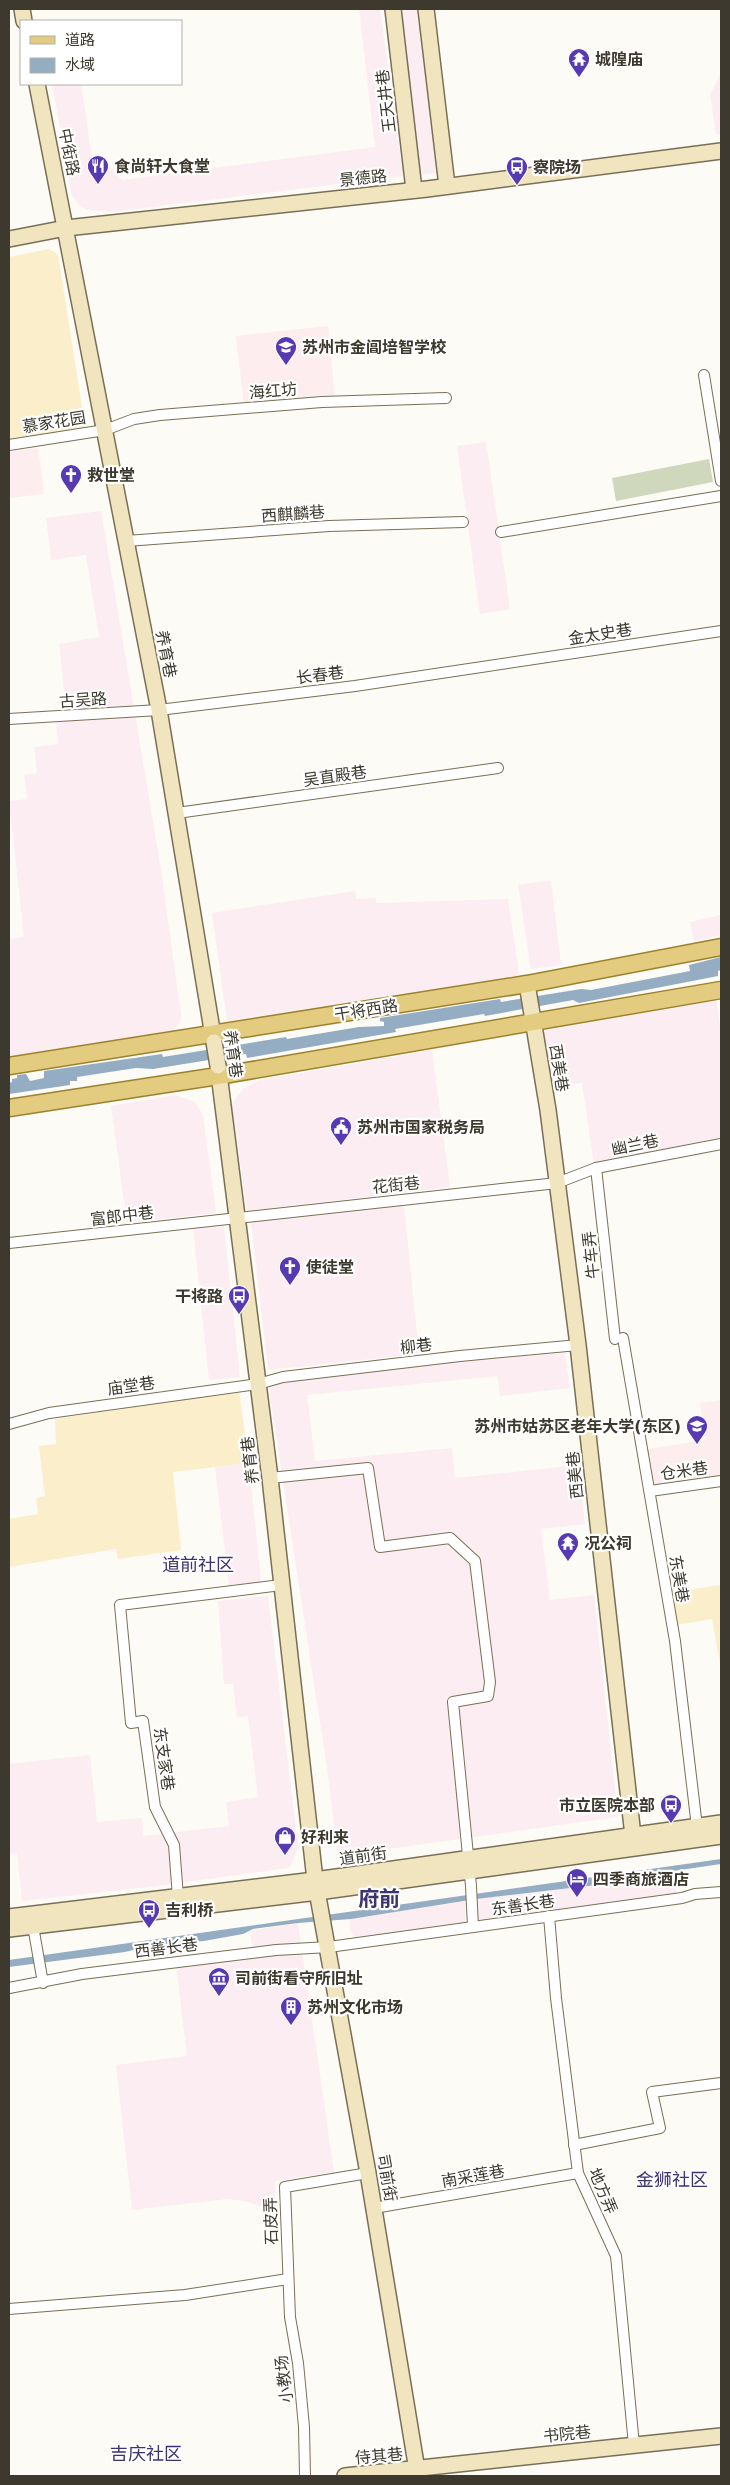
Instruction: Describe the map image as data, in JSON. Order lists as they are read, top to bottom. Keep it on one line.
{"streets":{"main road":["王天井巷","中街路","景德路","养育巷","干将西路","西美巷","道前街","司前街","书院巷","侍其巷"],"street":["海红坊","慕家花园","西麒麟巷","金太史巷","长春巷","古吴路","吴直殿巷","幽兰巷","花街巷","富郎中巷","牛车弄","柳巷","庙堂巷","仓米巷","东美巷","东支家巷","东善长巷","西善长巷","南采莲巷","地方弄","石皮弄","小教场"]},"crossings":[["王天井巷","景德路"],["中街路","景德路"],["中街路","养育巷"],["景德路","养育巷"],["海红坊","慕家花园"],["海红坊","养育巷"],["慕家花园","养育巷"],["西麒麟巷","养育巷"],["金太史巷","长春巷"],["养育巷","长春巷"],["养育巷","古吴路"],["养育巷","吴直殿巷"],["养育巷","干将西路"],["养育巷","花街巷"],["养育巷","富郎中巷"],["养育巷","柳巷"],["养育巷","庙堂巷"],["养育巷","东支家巷"],["养育巷","道前街"],["养育巷","司前街"],["长春巷","古吴路"],["干将西路","西美巷"],["西美巷","幽兰巷"],["西美巷","花街巷"],["西美巷","柳巷"],["西美巷","道前街"],["幽兰巷","花街巷"],["幽兰巷","牛车弄"],["花街巷","富郎中巷"],["牛车弄","东美巷"],["柳巷","庙堂巷"],["仓米巷","东美巷"],["东美巷","道前街"],["东支家巷","道前街"],["道前街","司前街"],["东善长巷","西善长巷"],["东善长巷","司前街"],["东善长巷","地方弄"],["西善长巷","司前街"],["南采莲巷","司前街"],["南采莲巷","地方弄"],["司前街","石皮弄"],["司前街","书院巷"],["司前街","侍其巷"],["地方弄","书院巷"],["石皮弄","小教场"],["书院巷","侍其巷"]],"districts":["道前社区","府前","金狮社区","吉庆社区"],"places":{"temple":["城隍庙","况公祠"],"restaurant":["食尚轩大食堂"],"bus stop":["察院场","干将路","市立医院本部","吉利桥"],"school or university":["苏州市金阊培智学校","苏州市姑苏区老年大学(东区)"],"church":["救世堂","使徒堂"],"public building":["苏州市国家税务局"],"shop":["好利来"],"hotel":["四季商旅酒店"],"museum":["司前街看守所旧址"],"building":["苏州文化市场"]},"legend":["道路","水域"]}
